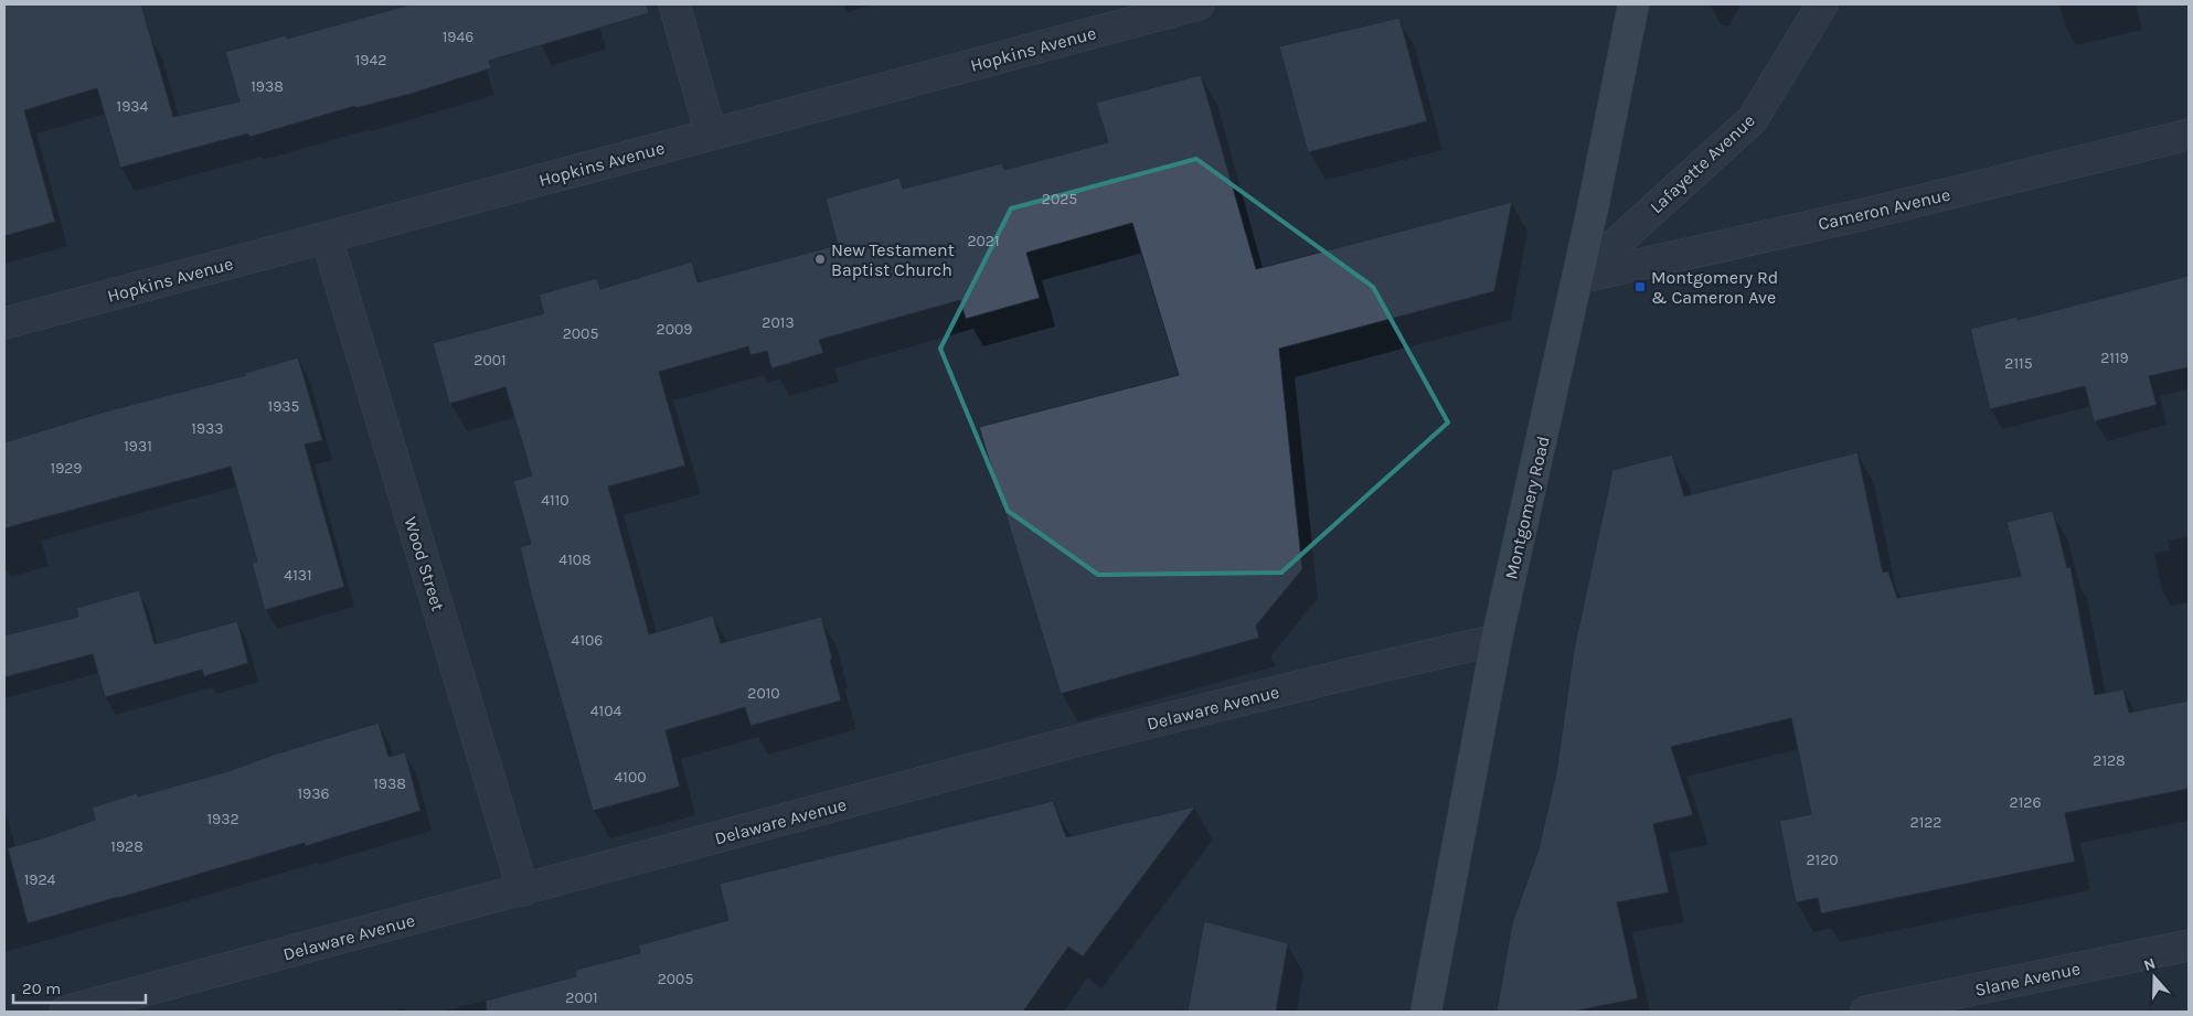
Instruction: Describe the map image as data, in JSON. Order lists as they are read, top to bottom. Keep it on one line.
{"streets":{"main road":["Montgomery Road"],"street":["Hopkins Avenue","Lafayette Avenue","Cameron Avenue","Wood Street","Delaware Avenue","Slane Avenue"]},"crossings":[["Hopkins Avenue","Wood Street"],["Lafayette Avenue","Cameron Avenue"],["Lafayette Avenue","Montgomery Road"],["Cameron Avenue","Montgomery Road"],["Montgomery Road","Delaware Avenue"],["Wood Street","Delaware Avenue"]],"places":{"other":["New Testament Baptist Church"],"transit":["Montgomery Rd & Cameron Ave"]},"house_numbers":["1946","1942","1938","1934","2025","2021","2013","2009","2005","2119","2001","2115","1935","1933","1931","1929","4110","4108","4131","4106","2010","4104","2128","4100","1938","1936","2126","1932","2122","1928","2120","1924","2005","2001"],"scale_bar":"20 m","north":"top"}
